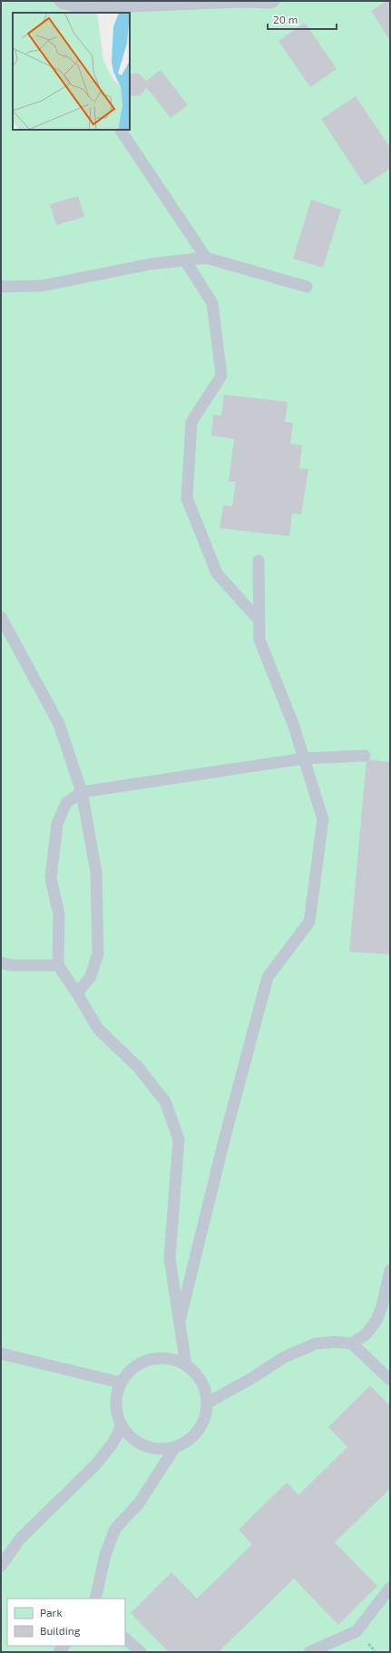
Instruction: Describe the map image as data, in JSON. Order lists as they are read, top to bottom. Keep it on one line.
{"legend":["Park","Building"],"scale_bar":"20 m"}
